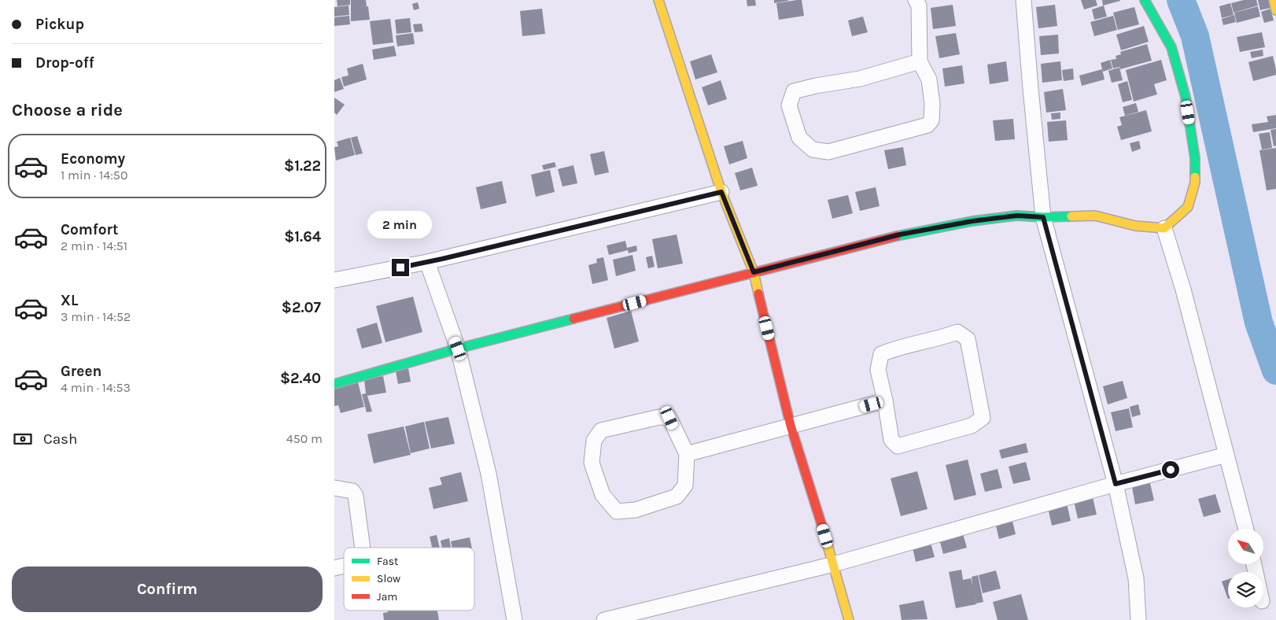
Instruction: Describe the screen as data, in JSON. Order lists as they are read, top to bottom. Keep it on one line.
{"legend":["Fast","Slow","Jam"],"north":"top left","page":{"banner":["Pickup","Drop-off"],"heading":"Choose a ride","list":[{"name":"Economy","note":"1 min · 14:50","value":"$1.22"},{"name":"Comfort","note":"2 min · 14:51","value":"$1.64"},{"name":"XL","note":"3 min · 14:52","value":"$2.07"},{"name":"Green","note":"4 min · 14:53","value":"$2.40"}],"bubble":"2 min","pay":["Cash","450 m"],"buttons":"Confirm"}}
